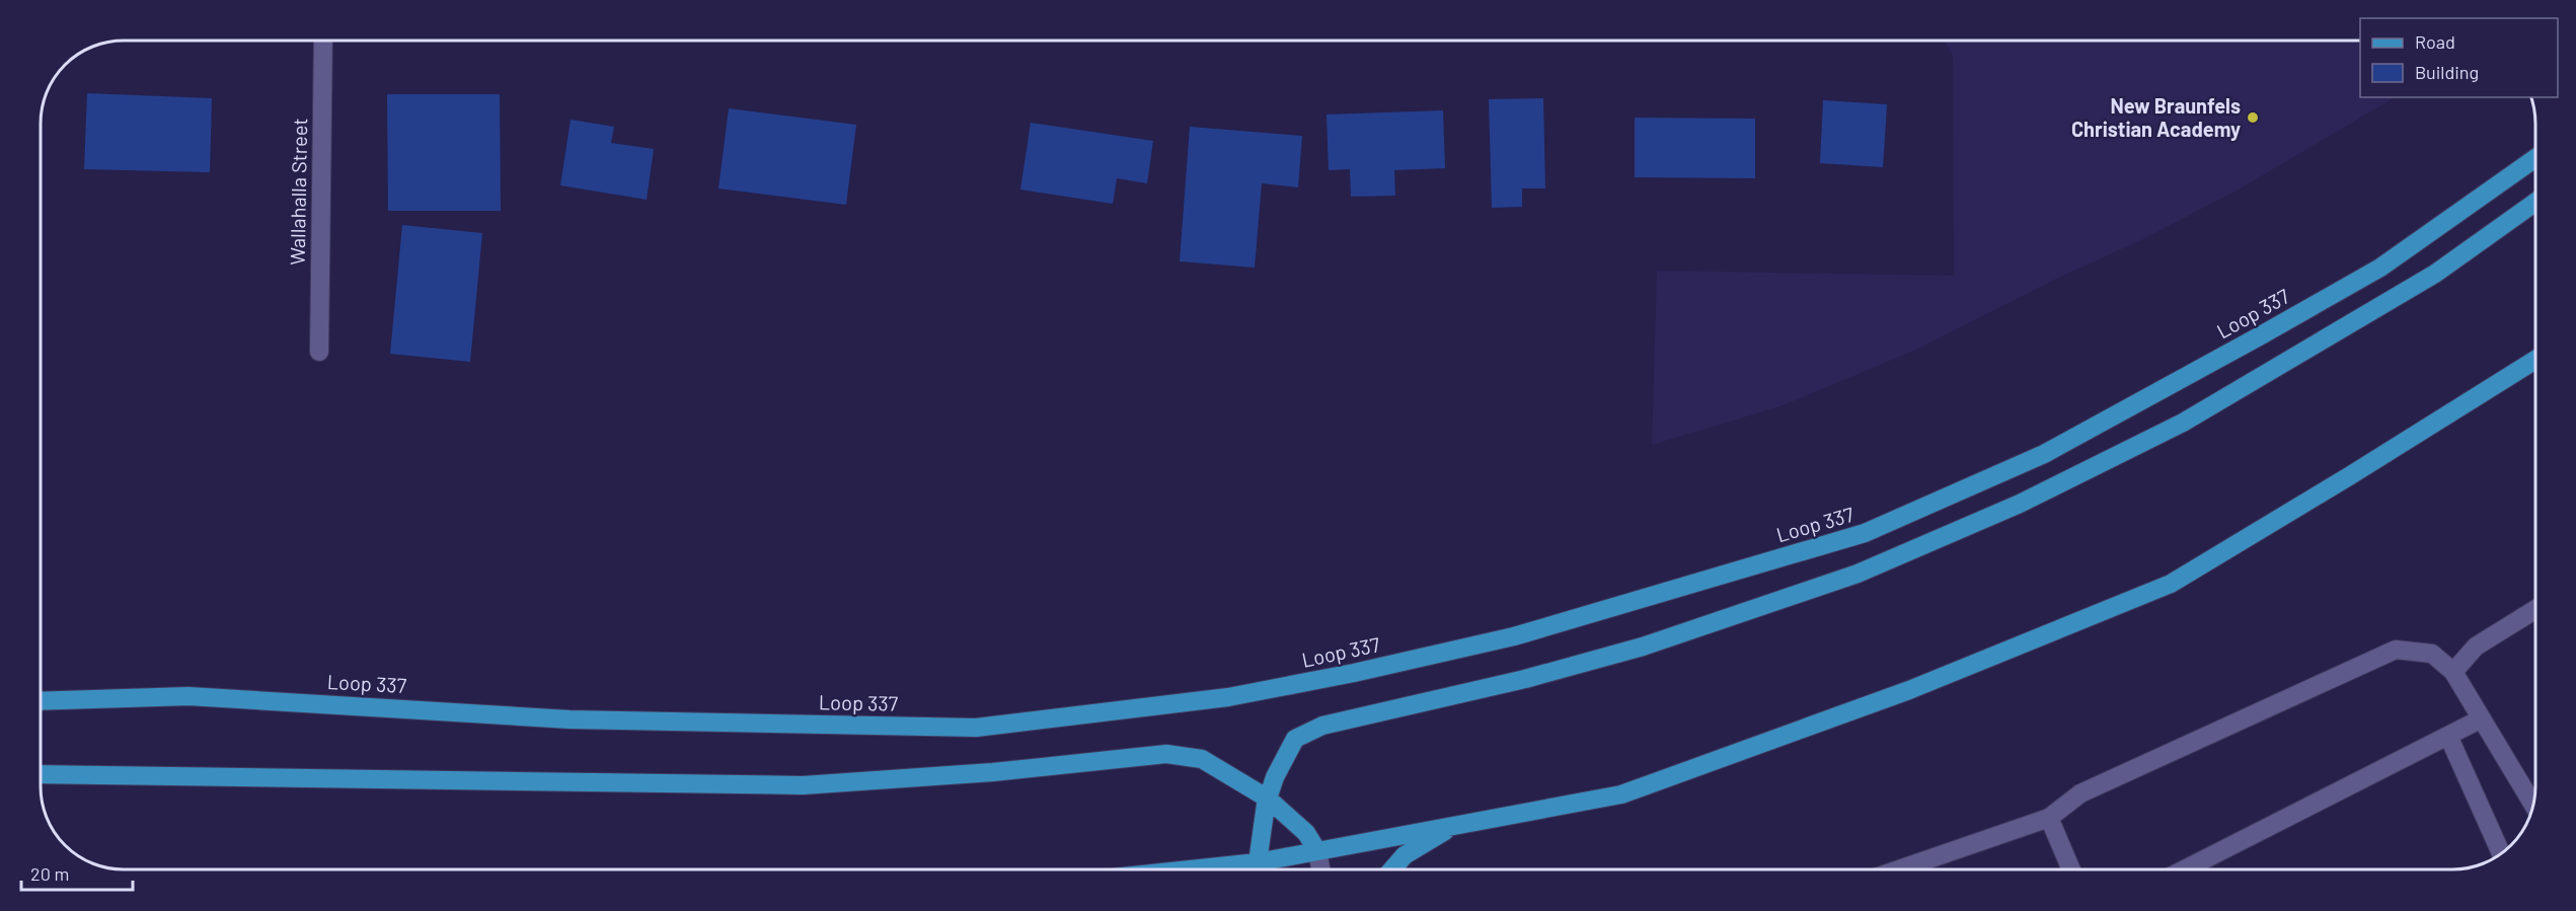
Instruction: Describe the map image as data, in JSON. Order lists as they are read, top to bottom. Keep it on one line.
{"streets":{"main road":["Loop 337"],"street":["Wallahalla Street"]},"places":["New Braunfels Christian Academy"],"legend":["Road","Building"],"scale_bar":"20 m"}
